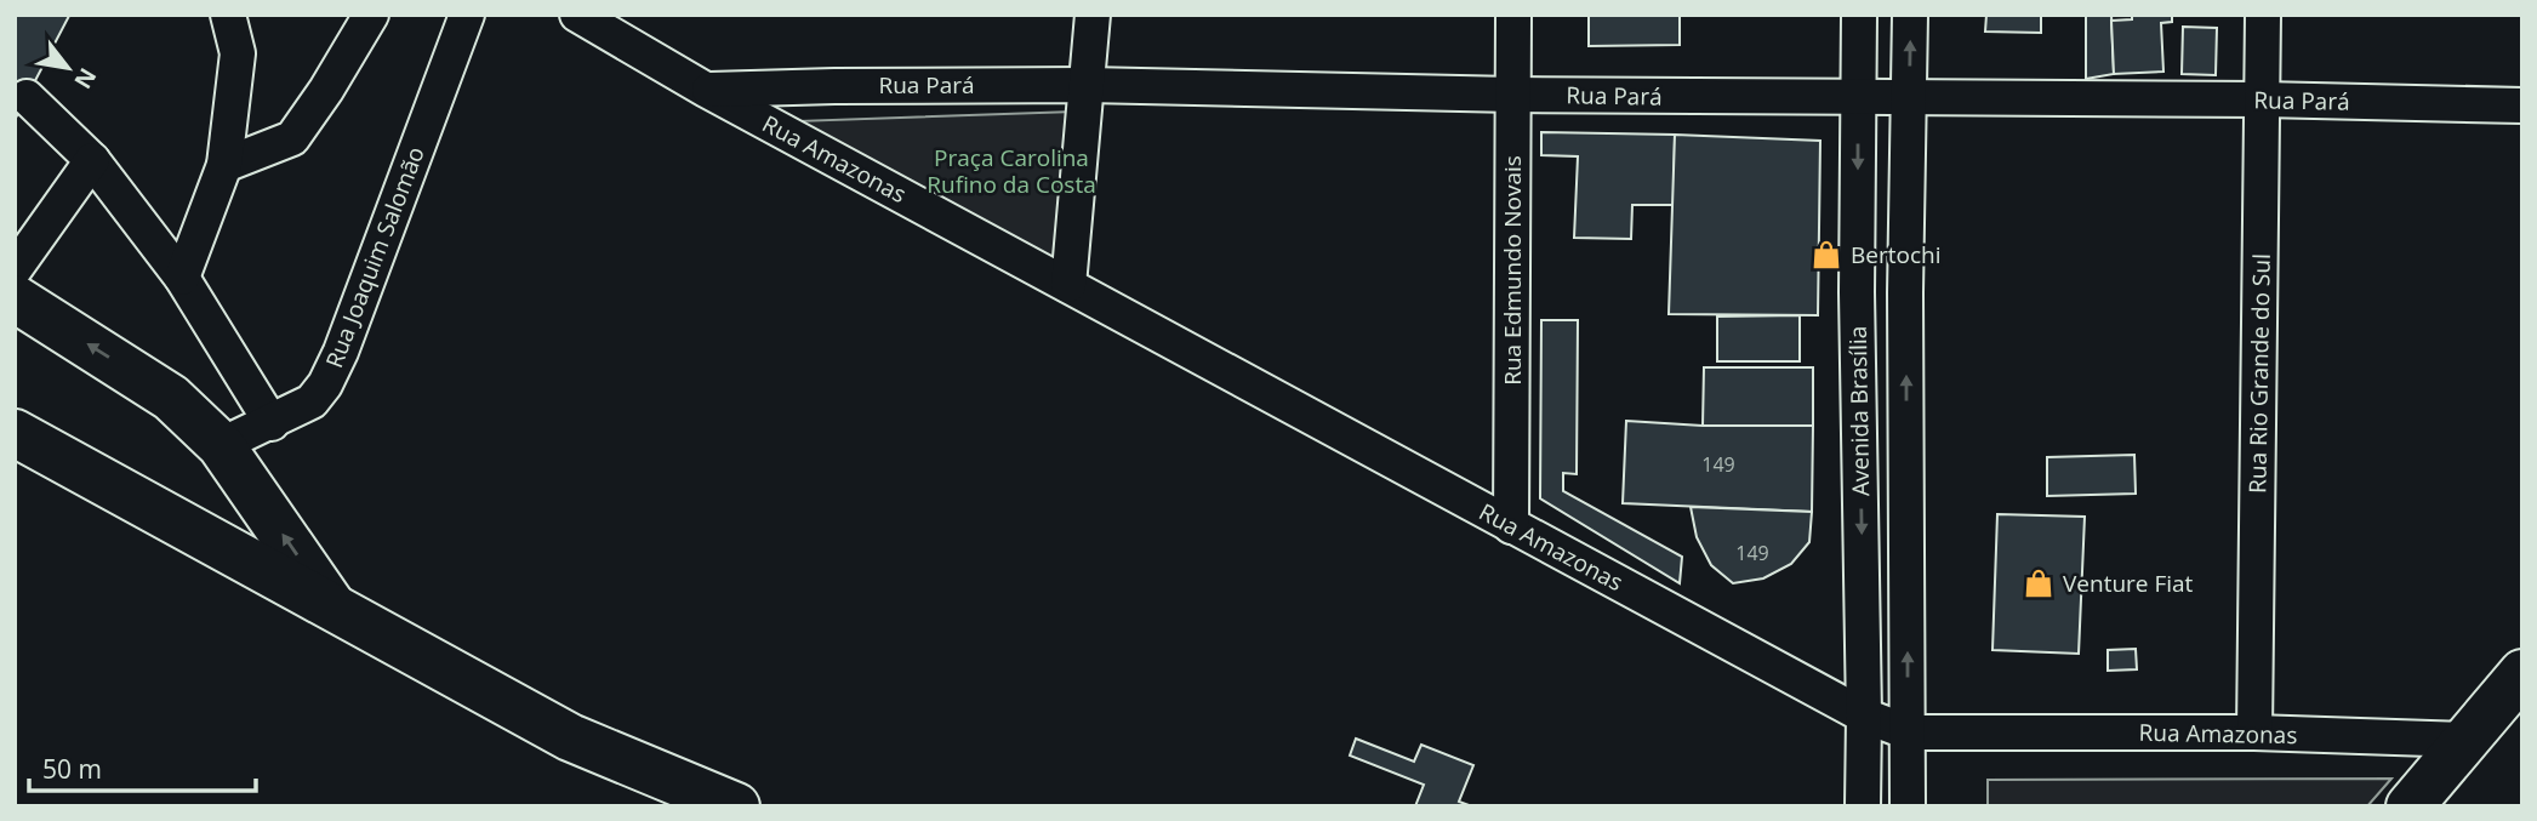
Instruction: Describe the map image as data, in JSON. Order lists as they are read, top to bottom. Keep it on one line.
{"streets":{"street":["Rua Pará","Rua Amazonas","Rua Joaquim Salomão","Rua Edmundo Novais","Rua Rio Grande do Sul","Avenida Brasília"]},"crossings":[["Rua Pará","Rua Amazonas"],["Rua Pará","Rua Edmundo Novais"],["Rua Pará","Rua Rio Grande do Sul"],["Rua Pará","Avenida Brasília"],["Rua Amazonas","Rua Edmundo Novais"],["Rua Amazonas","Rua Rio Grande do Sul"],["Rua Amazonas","Avenida Brasília"]],"parks":["Praça Carolina Rufino da Costa"],"places":{"shop":["Bertochi","Venture Fiat"]},"house_numbers":["149","149"],"scale_bar":"50 m","north":"bottom right"}
